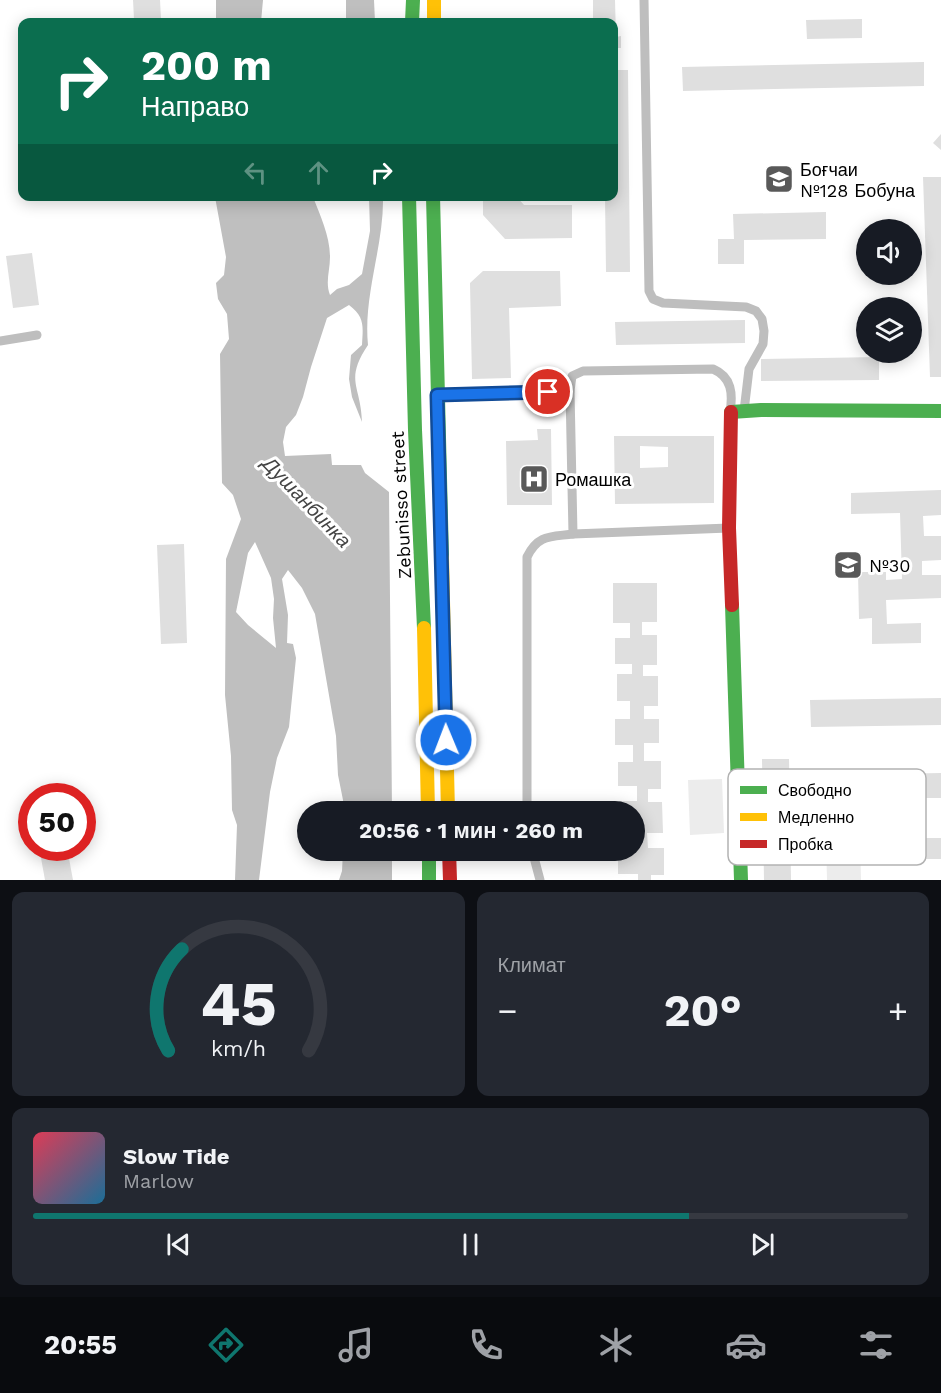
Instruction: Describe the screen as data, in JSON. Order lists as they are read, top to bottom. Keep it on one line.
{"streets":{"main road":["Zebunisso street"]},"water":["Душанбинка"],"places":{"school or university":["Боғчаи №128 Бобуна","№30"],"hospital":["Ромашка"]},"legend":["Свободно","Медленно","Пробка"],"page":{"turn":["200 m","Направо"],"limit":"50","trip":"20:56 · 1 мин · 260 m","tile":"Климат","heat":["−","20°","+"],"song":["Slow Tide","Marlow"],"tabs":"20:55","gauge":["45","km/h"]}}
